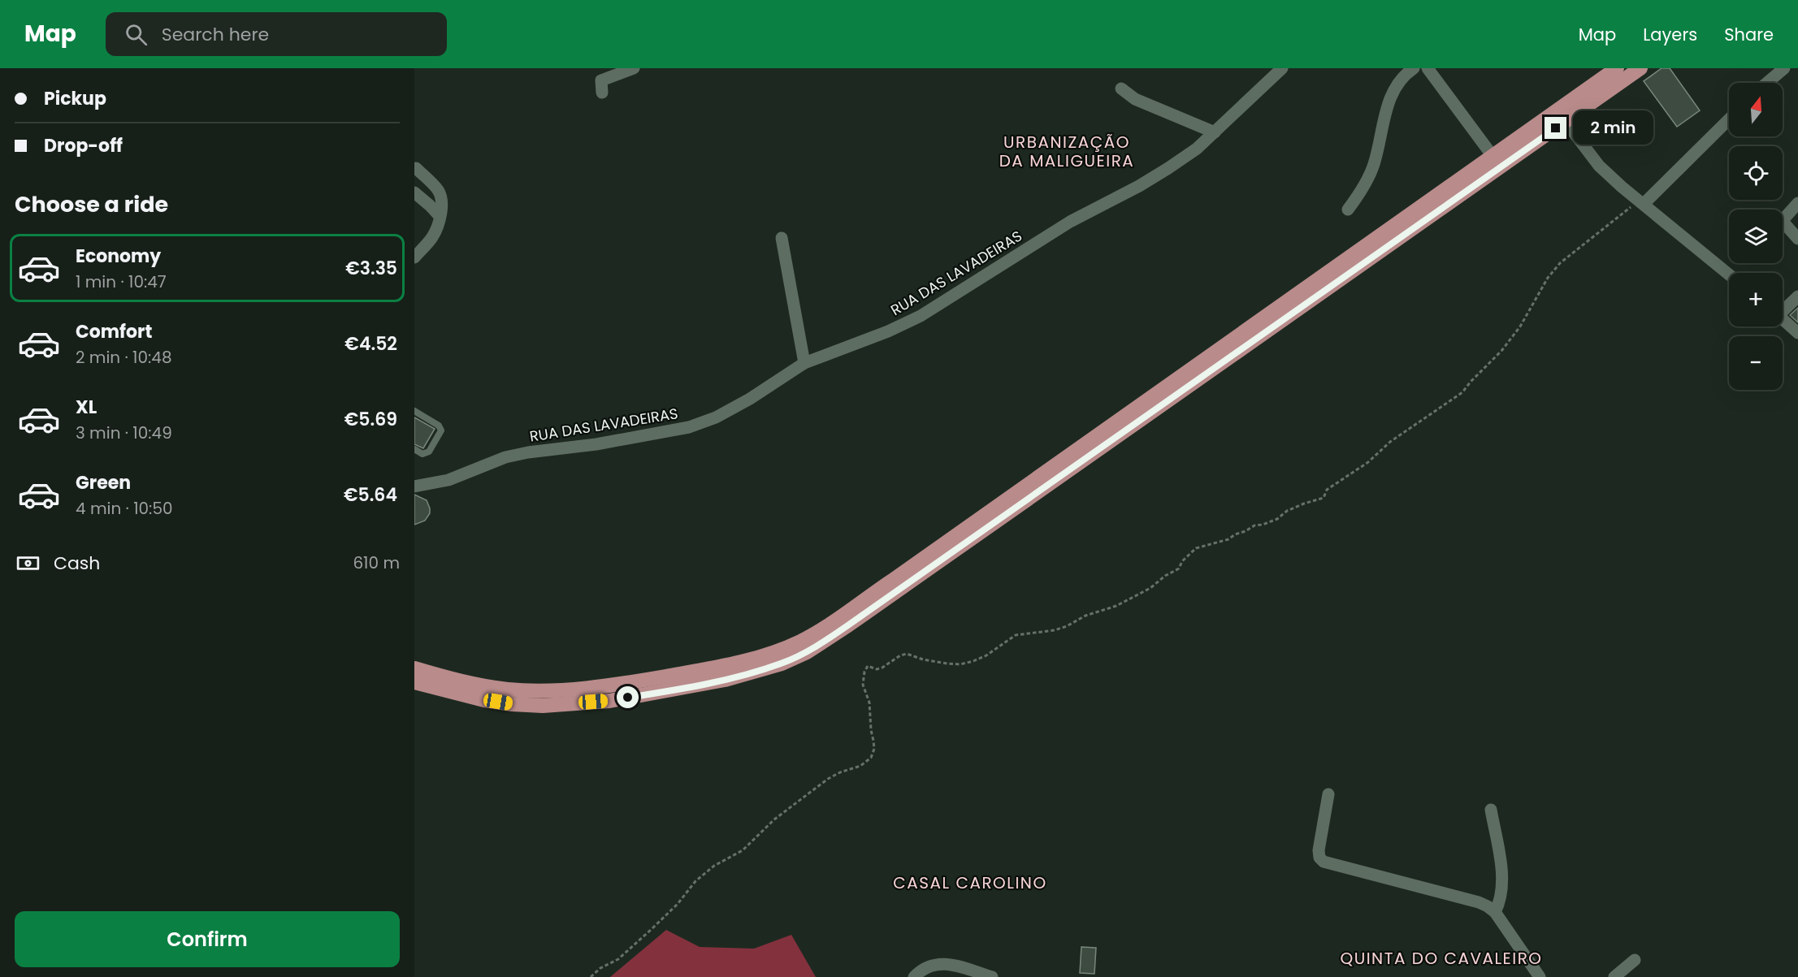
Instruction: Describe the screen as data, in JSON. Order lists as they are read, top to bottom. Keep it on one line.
{"streets":{"street":["RUA DAS LAVADEIRAS"]},"districts":["URBANIZAÇÃO DA MALIGUEIRA","CASAL CAROLINO","QUINTA DO CAVALEIRO"],"north":"top","page":{"header":"Map","search":"Search here","nav":["Map","Layers","Share"],"banner":["Pickup","Drop-off"],"map_buttons":["+","−"],"bubble":"2 min","heading":"Choose a ride","list":[{"name":"Economy","note":"1 min · 10:47","value":"€3.35"},{"name":"Comfort","note":"2 min · 10:48","value":"€4.52"},{"name":"XL","note":"3 min · 10:49","value":"€5.69"},{"name":"Green","note":"4 min · 10:50","value":"€5.64"}],"pay":["Cash","610 m"],"buttons":"Confirm"}}
